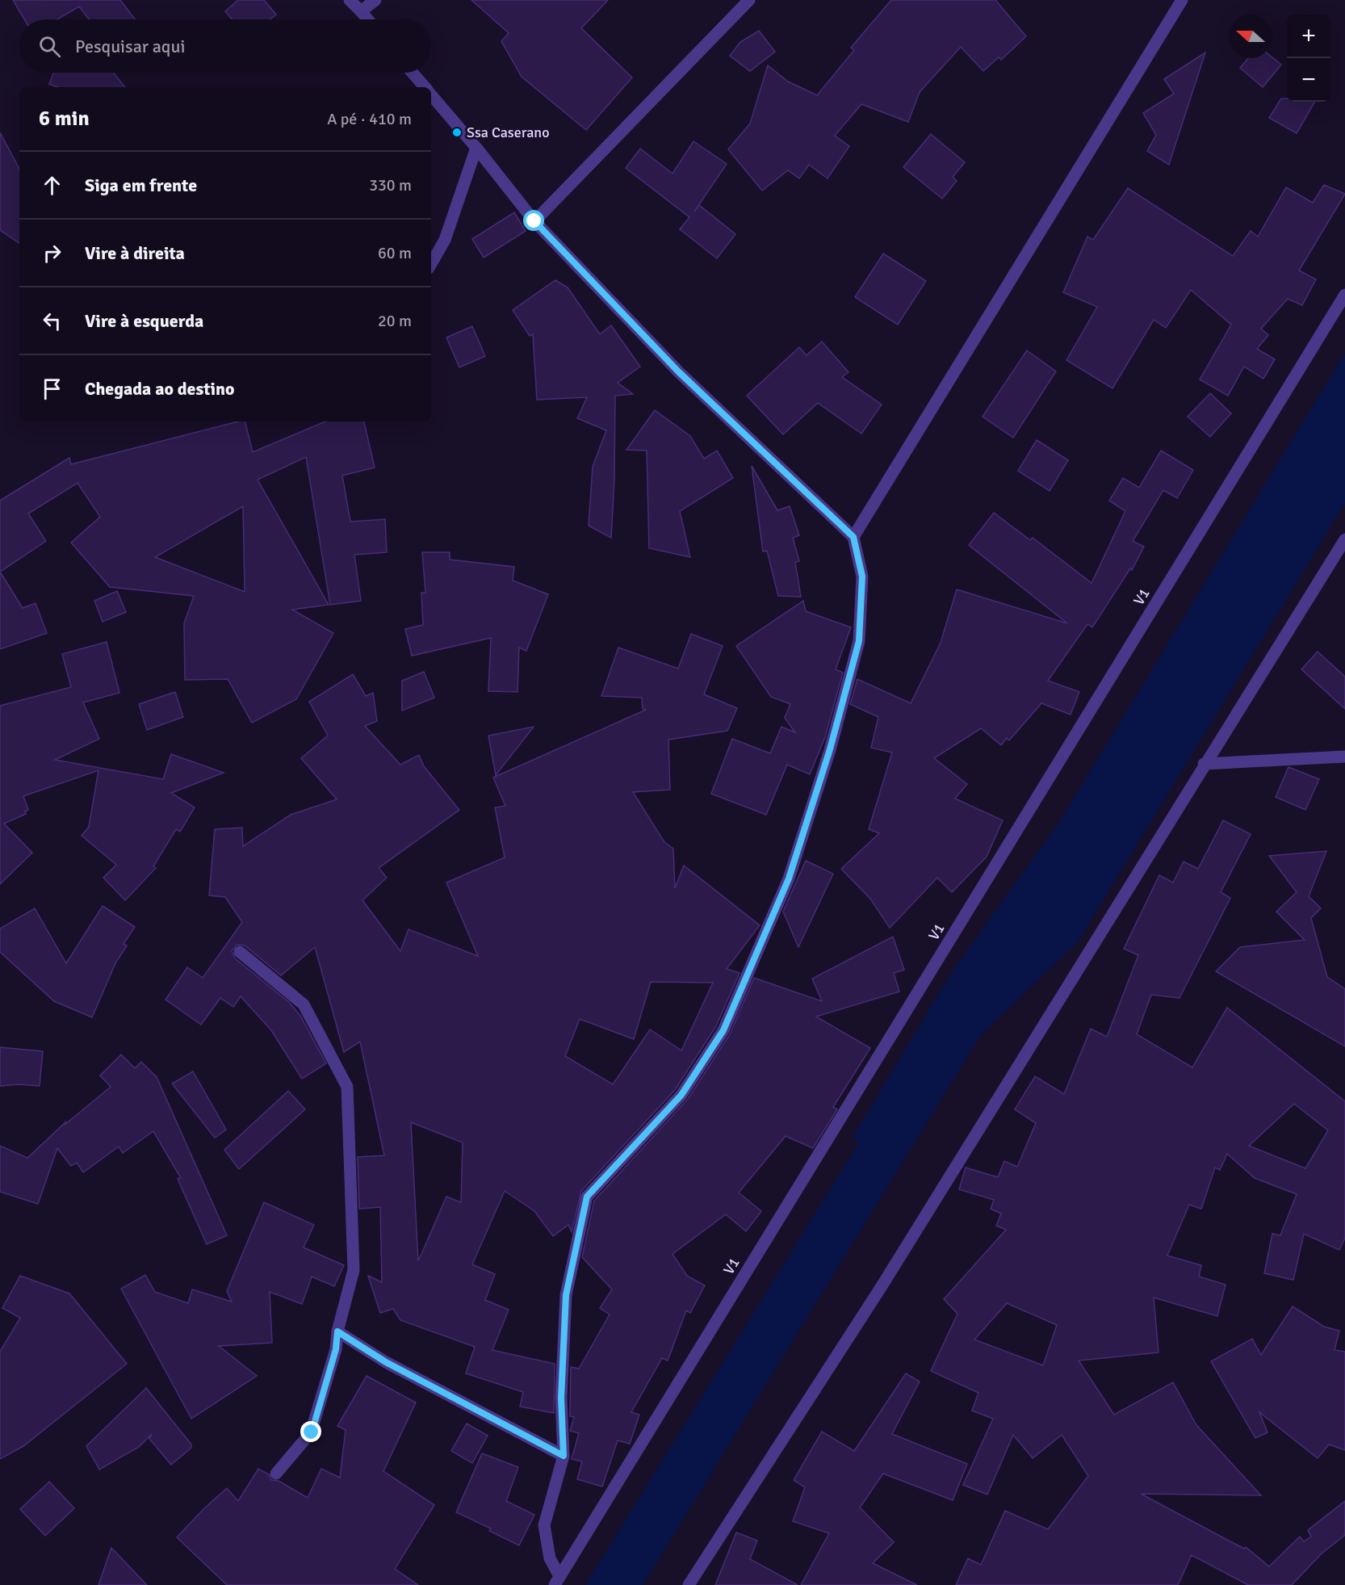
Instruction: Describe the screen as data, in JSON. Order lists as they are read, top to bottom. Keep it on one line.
{"streets":{"street":["V1"]},"places":["Ssa Caserano"],"north":"left","page":{"map_buttons":["+","−"],"search":"Pesquisar aqui","heading":["6 min","A pé · 410 m"],"list":[["Siga em frente","330 m"],["Vire à direita","60 m"],["Vire à esquerda","20 m"],"Chegada ao destino"]}}
